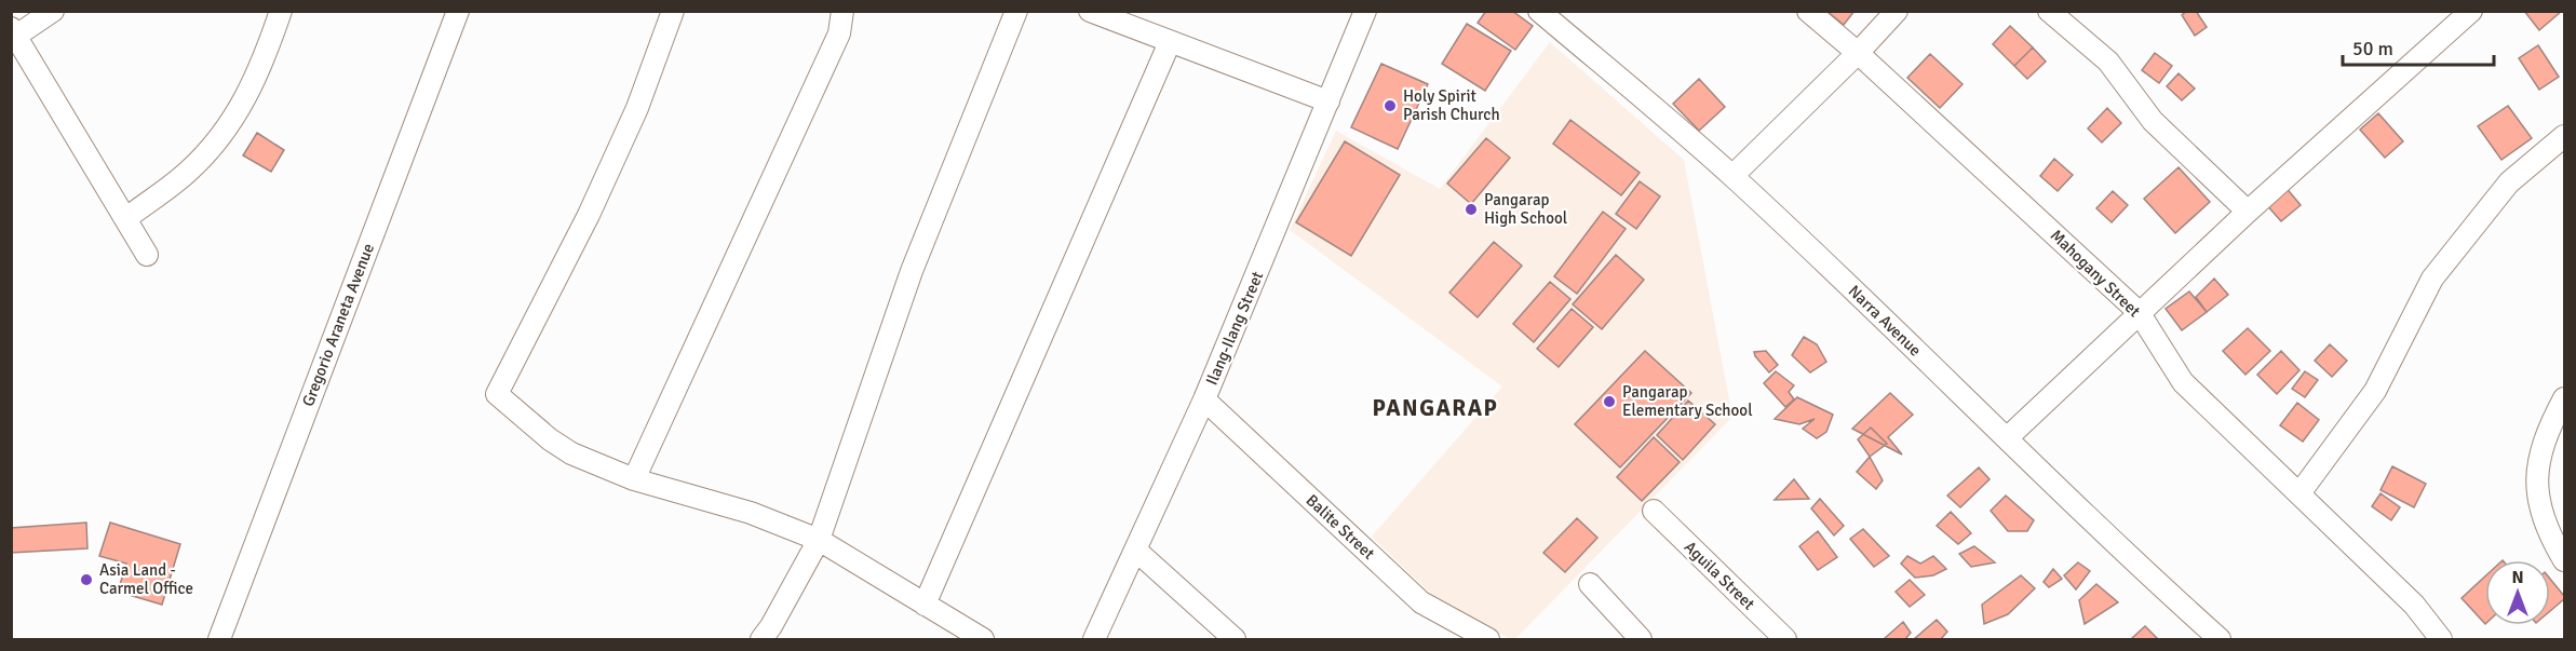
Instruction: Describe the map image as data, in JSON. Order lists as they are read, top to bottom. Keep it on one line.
{"streets":{"street":["Mahogany Street","Narra Avenue","Gregorio Araneta Avenue","Ilang-Ilang Street","Balite Street","Aguila Street"]},"crossings":[["Ilang-Ilang Street","Balite Street"]],"districts":["PANGARAP"],"places":["Holy Spirit Parish Church","Pangarap High School","Pangarap Elementary School","Asia Land - Carmel Office"],"scale_bar":"50 m","north":"top"}
